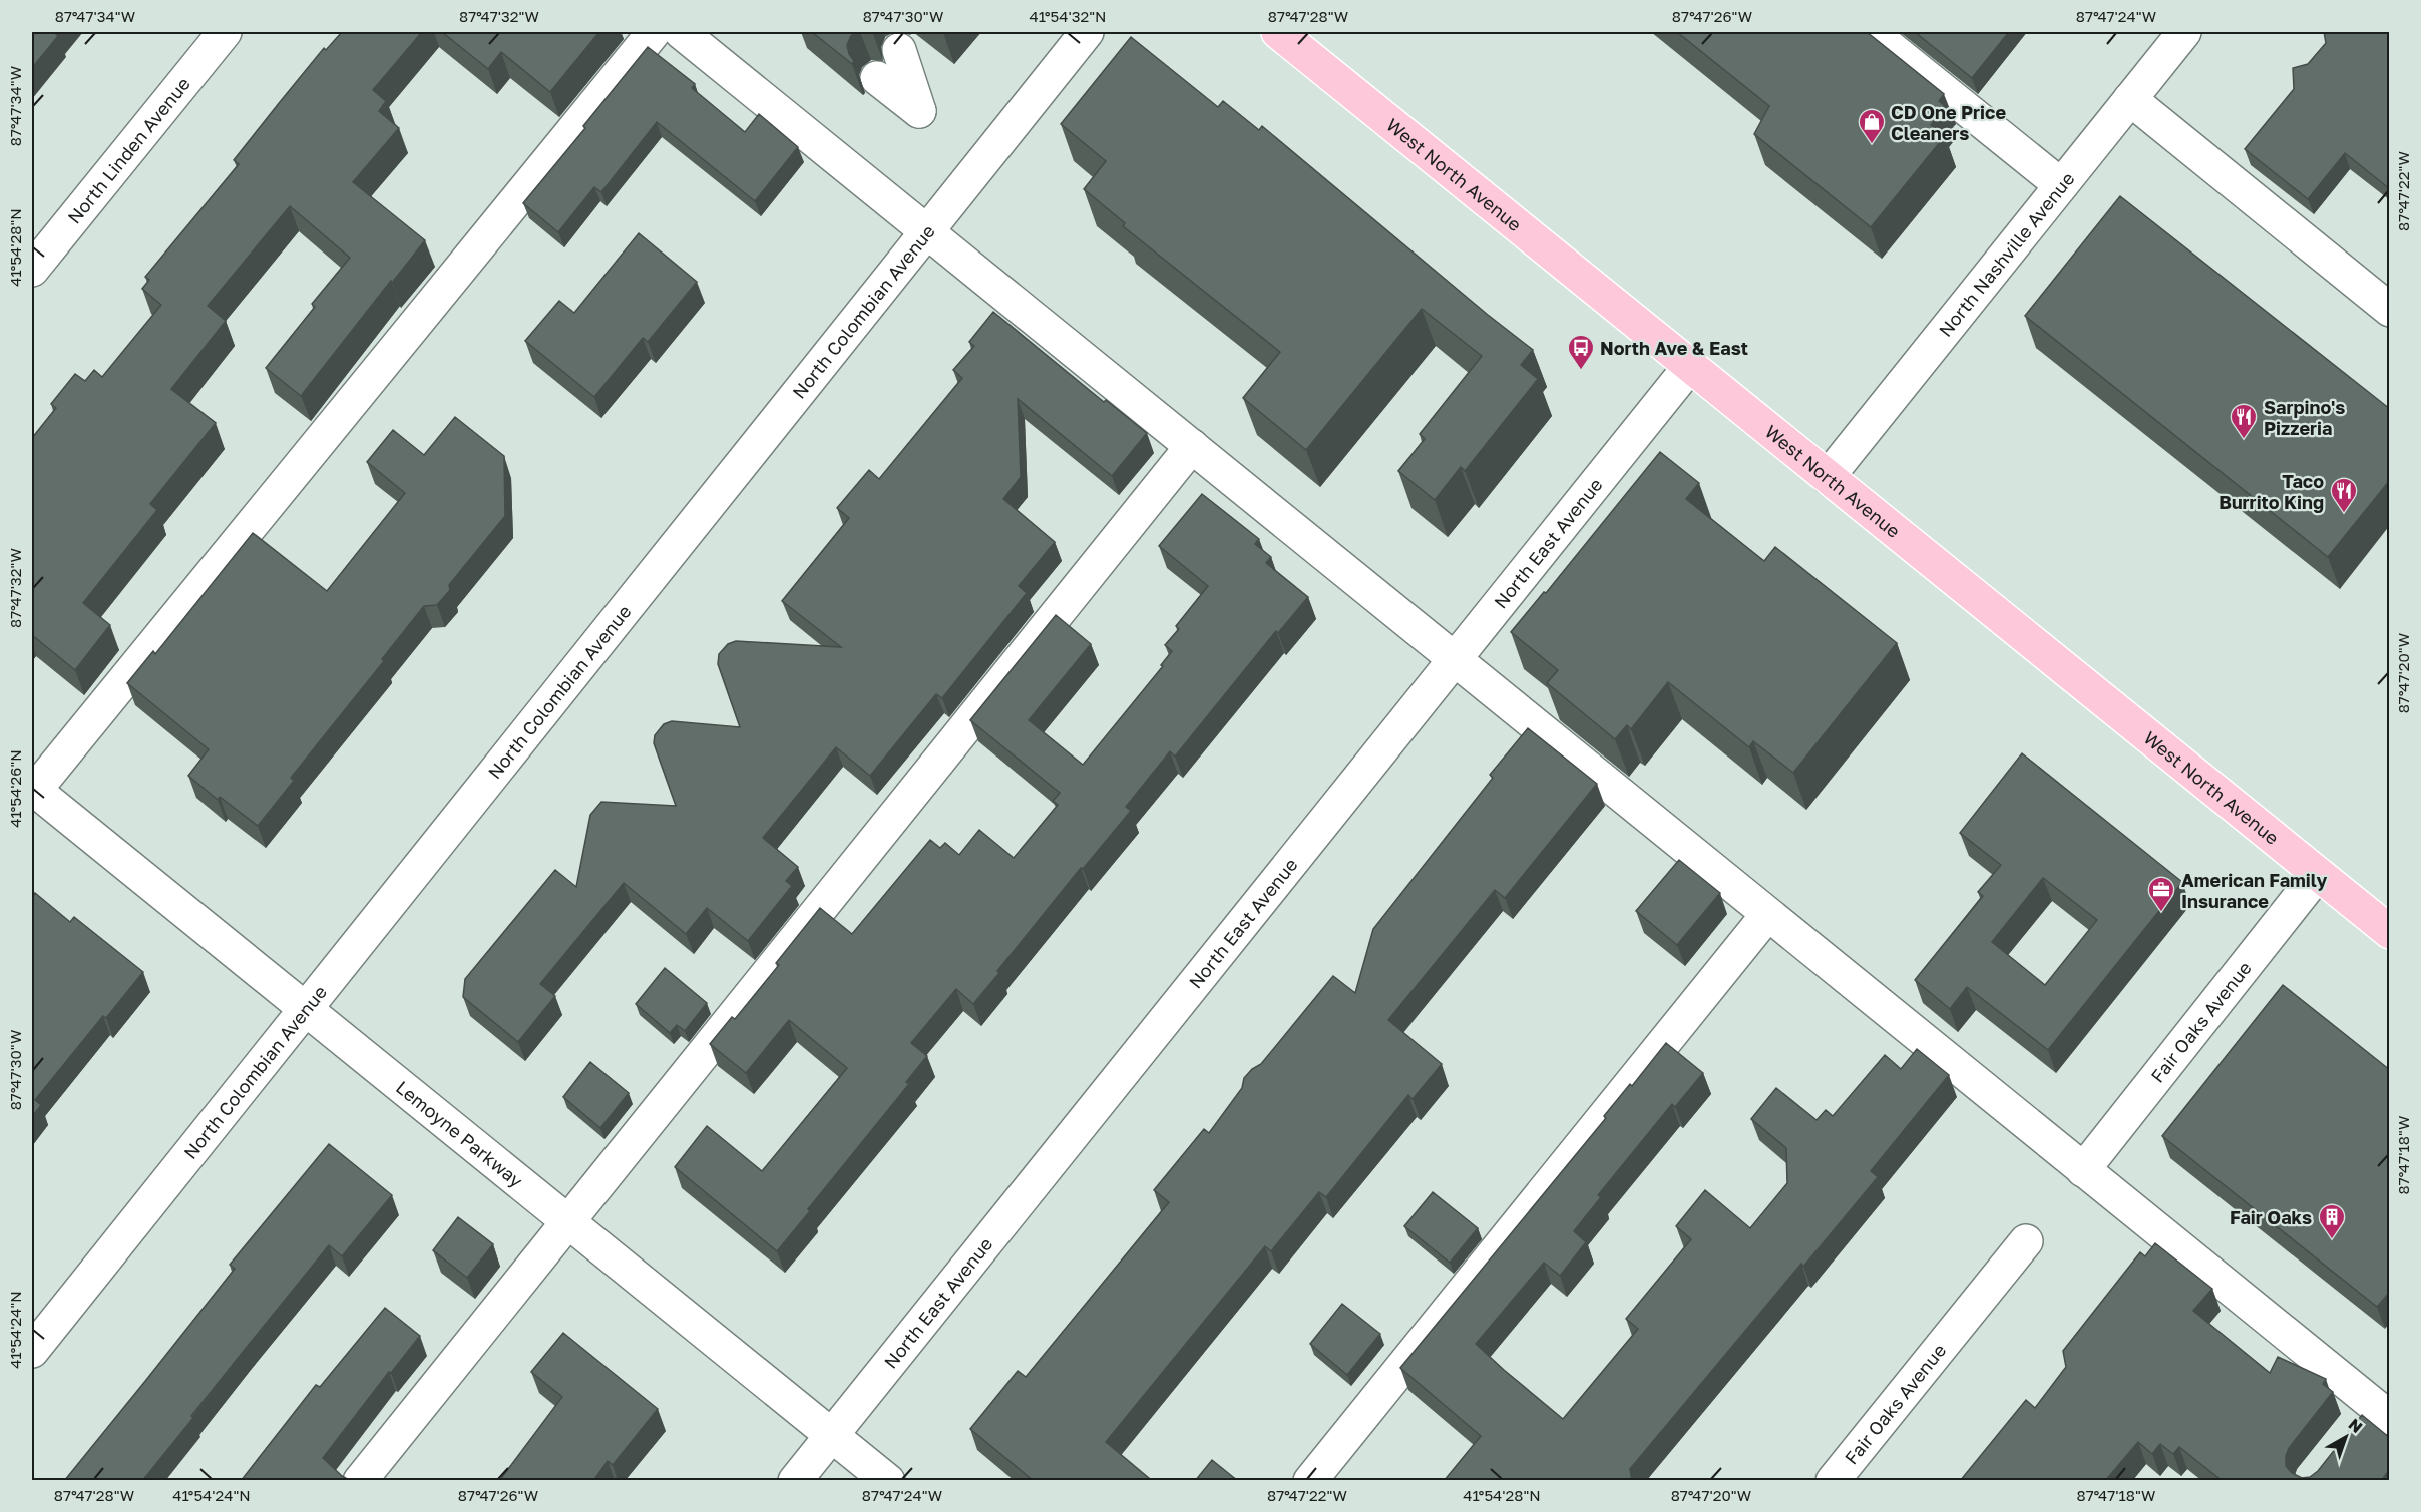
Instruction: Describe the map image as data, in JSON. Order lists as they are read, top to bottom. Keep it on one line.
{"streets":{"main road":["West North Avenue"],"street":["North Linden Avenue","North Nashville Avenue","North Colombian Avenue","North East Avenue","Fair Oaks Avenue","Lemoyne Parkway"]},"crossings":[["West North Avenue","North Nashville Avenue"],["West North Avenue","North East Avenue"],["West North Avenue","Fair Oaks Avenue"],["North Colombian Avenue","Lemoyne Parkway"],["North East Avenue","Lemoyne Parkway"]],"places":{"shop":["CD One Price Cleaners"],"bus stop":["North Ave & East"],"restaurant":["Sarpino's Pizzeria","Taco Burrito King"],"office":["American Family Insurance"],"building":["Fair Oaks"]},"north":"top right","coordinates":["87°47'34\"W","87°47'32\"W","87°47'30\"W","41°54'32\"N","87°47'28\"W","87°47'26\"W","87°47'24\"W","87°47'22\"W","41°54'28\"N","87°47'20\"W","41°54'26\"N","87°47'18\"W","41°54'24\"N"]}
